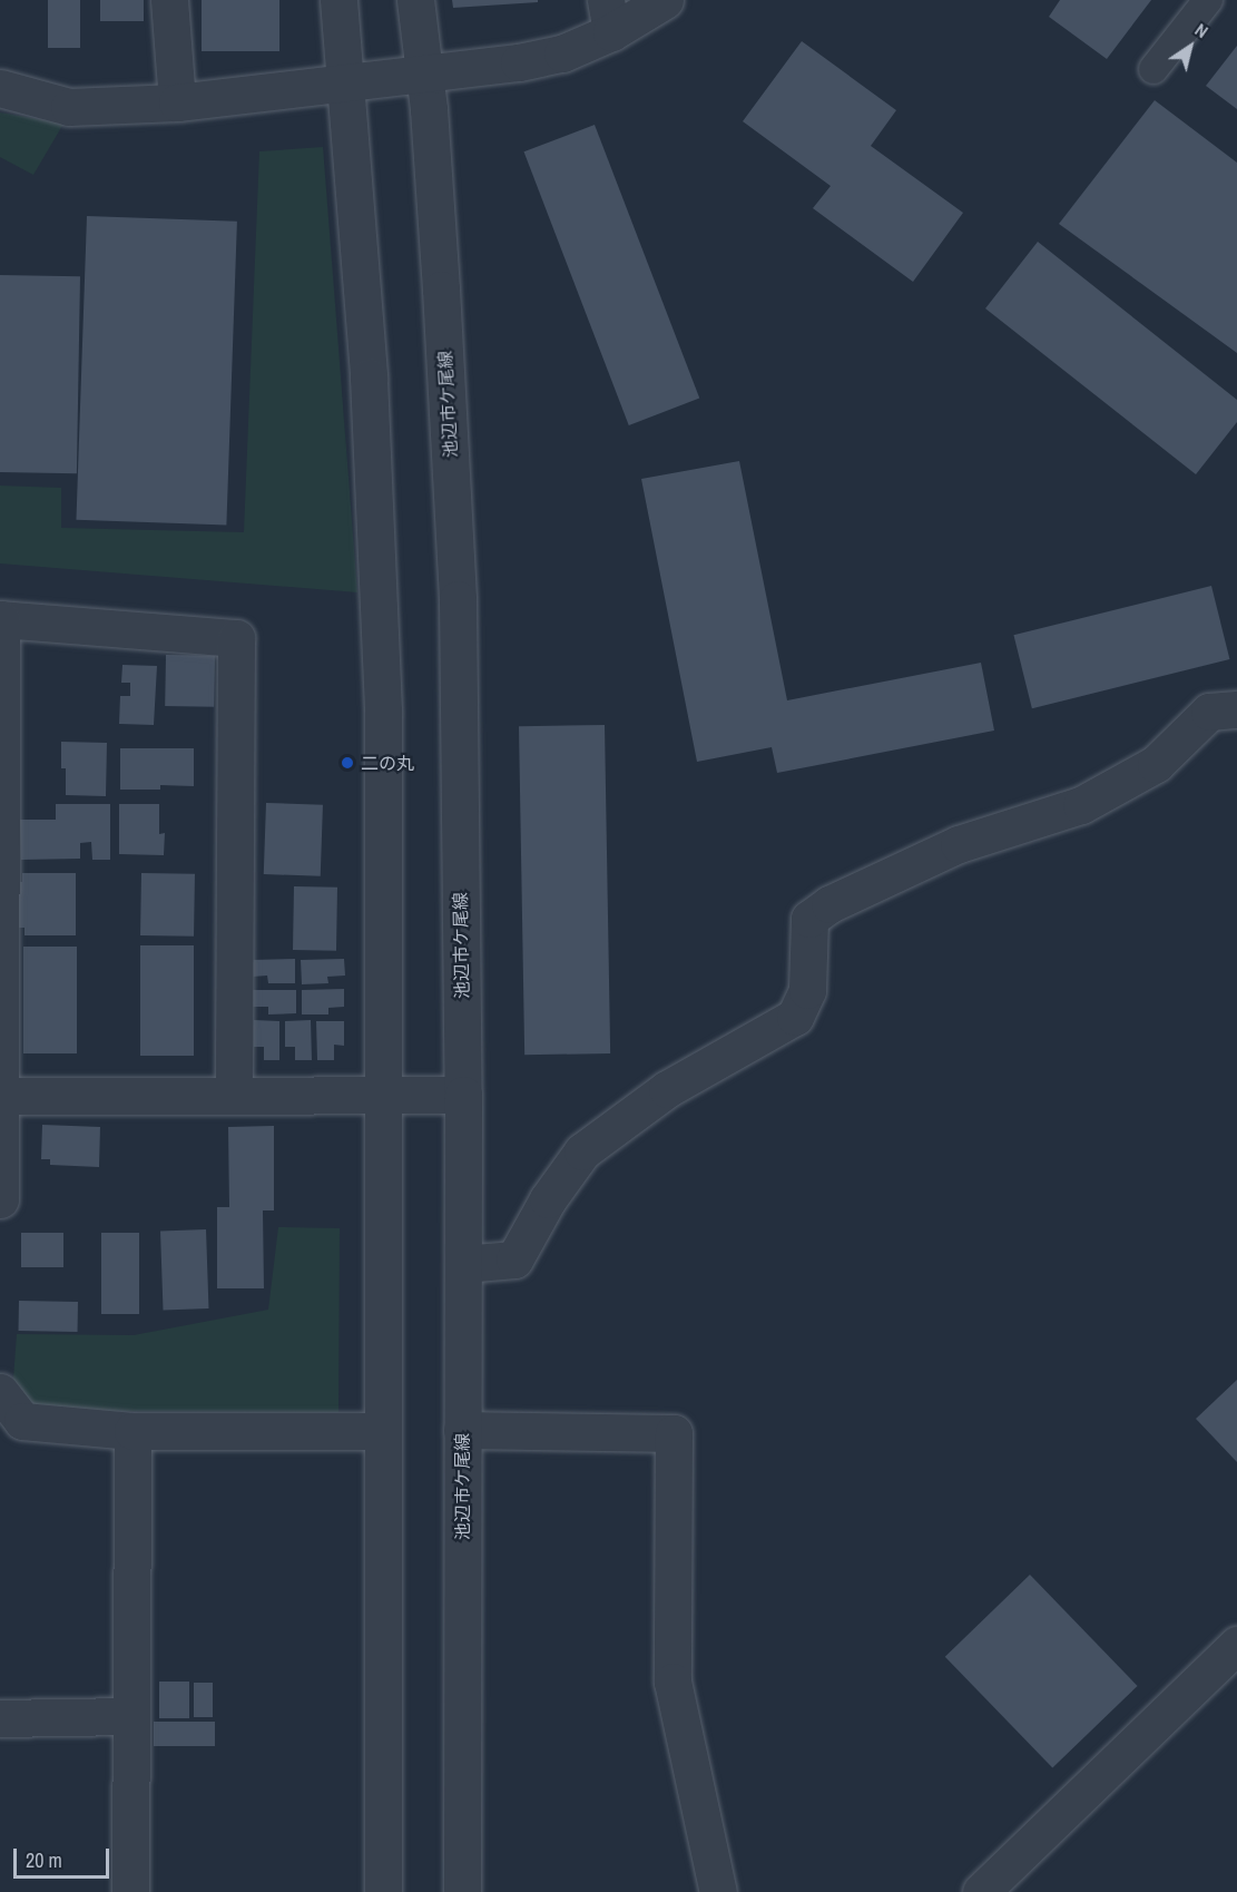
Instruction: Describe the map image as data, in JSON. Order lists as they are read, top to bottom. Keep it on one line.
{"streets":{"street":["池辺市ケ尾線"]},"places":["二の丸"],"scale_bar":"20 m","north":"top right"}
